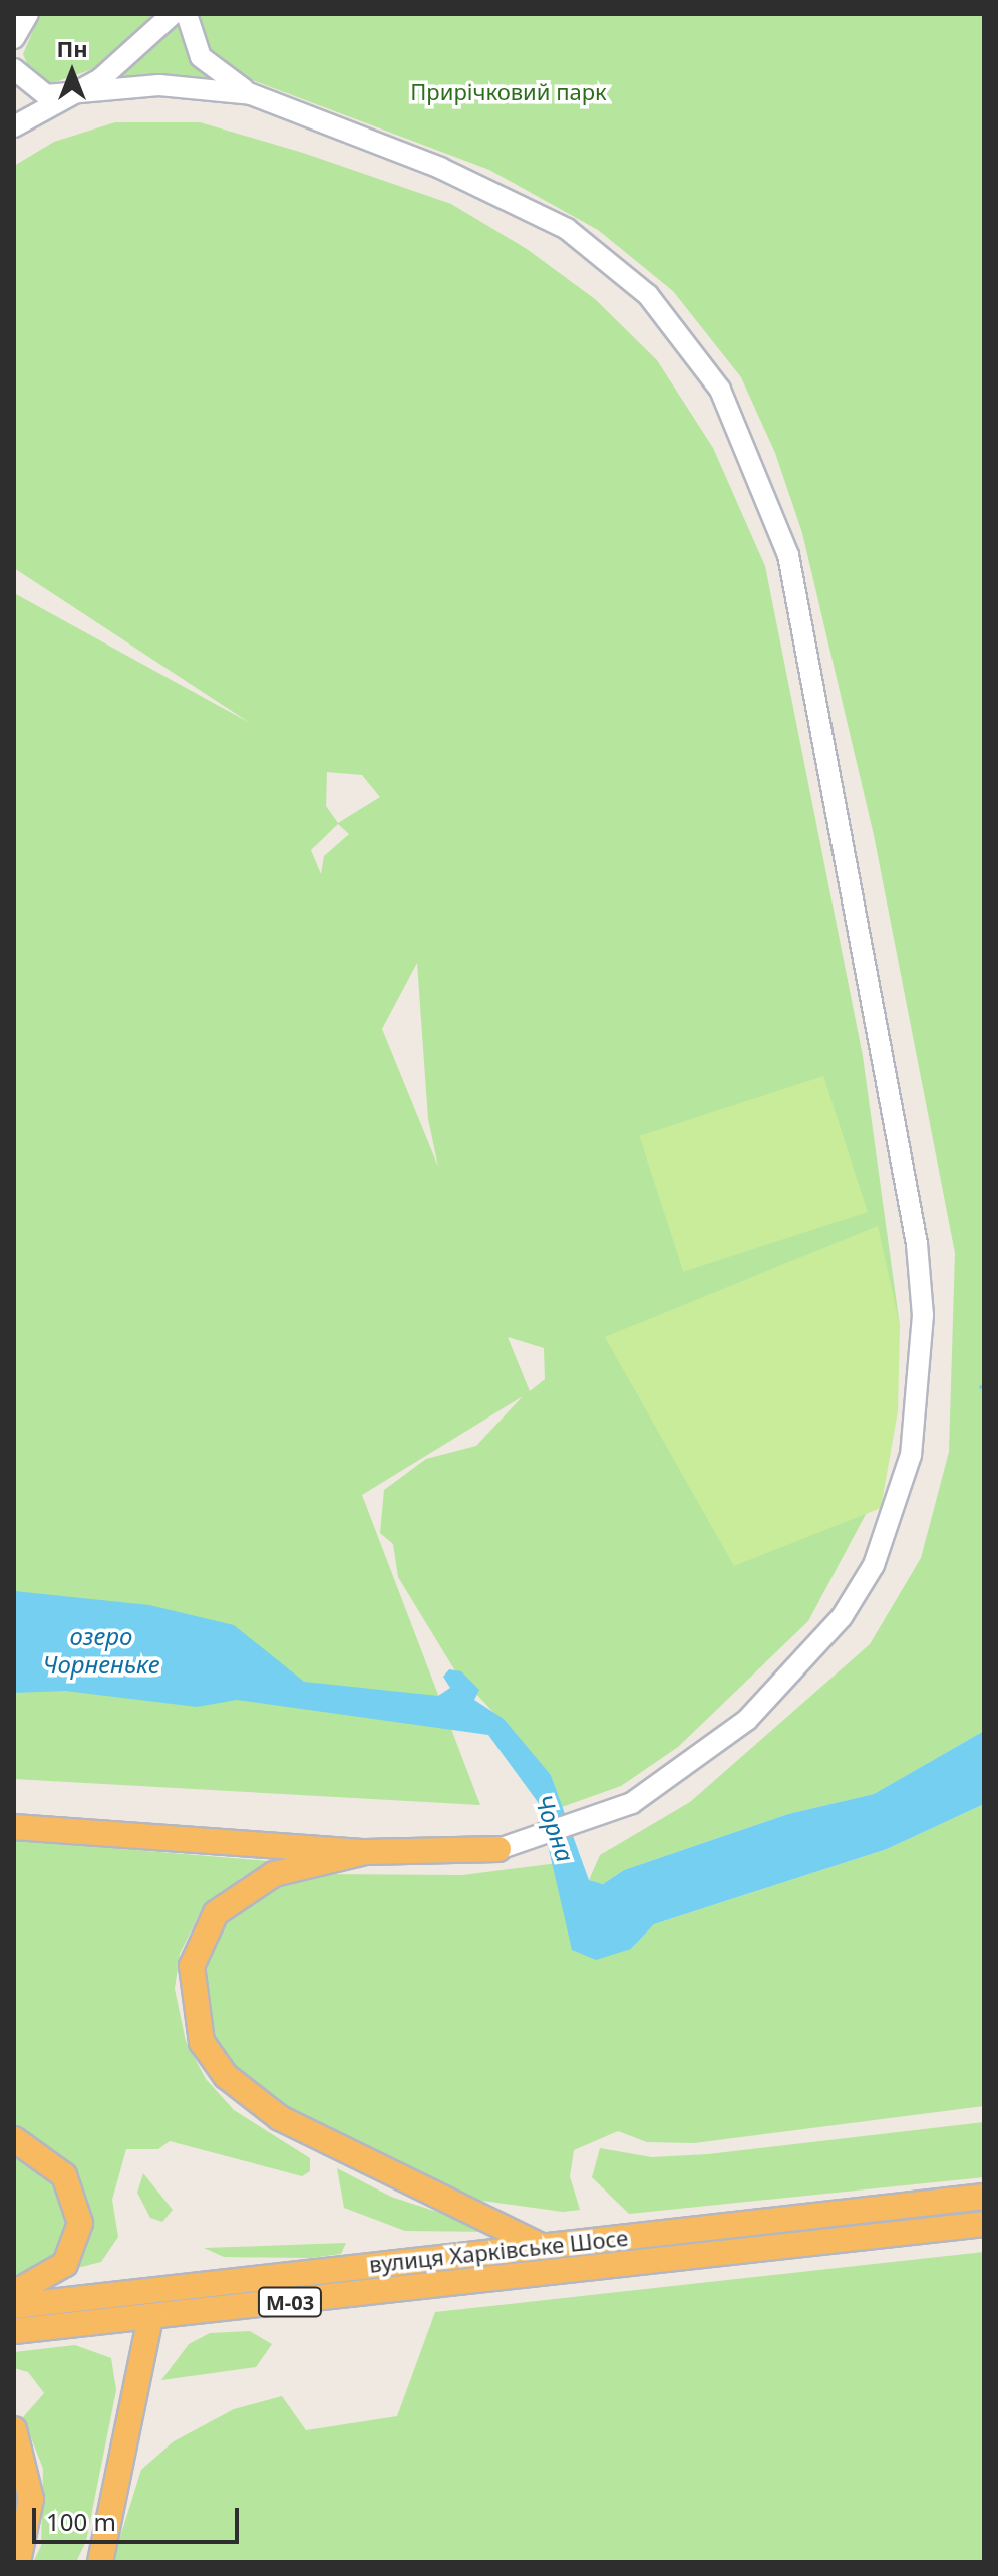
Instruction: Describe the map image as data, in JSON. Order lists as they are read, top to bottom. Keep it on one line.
{"streets":{"highway":["вулиця Харківське Шосе","М-03"]},"water":["озеро Чорненьке","Чорна"],"parks":["Прирічковий парк"],"scale_bar":"100 m","north":"top"}
